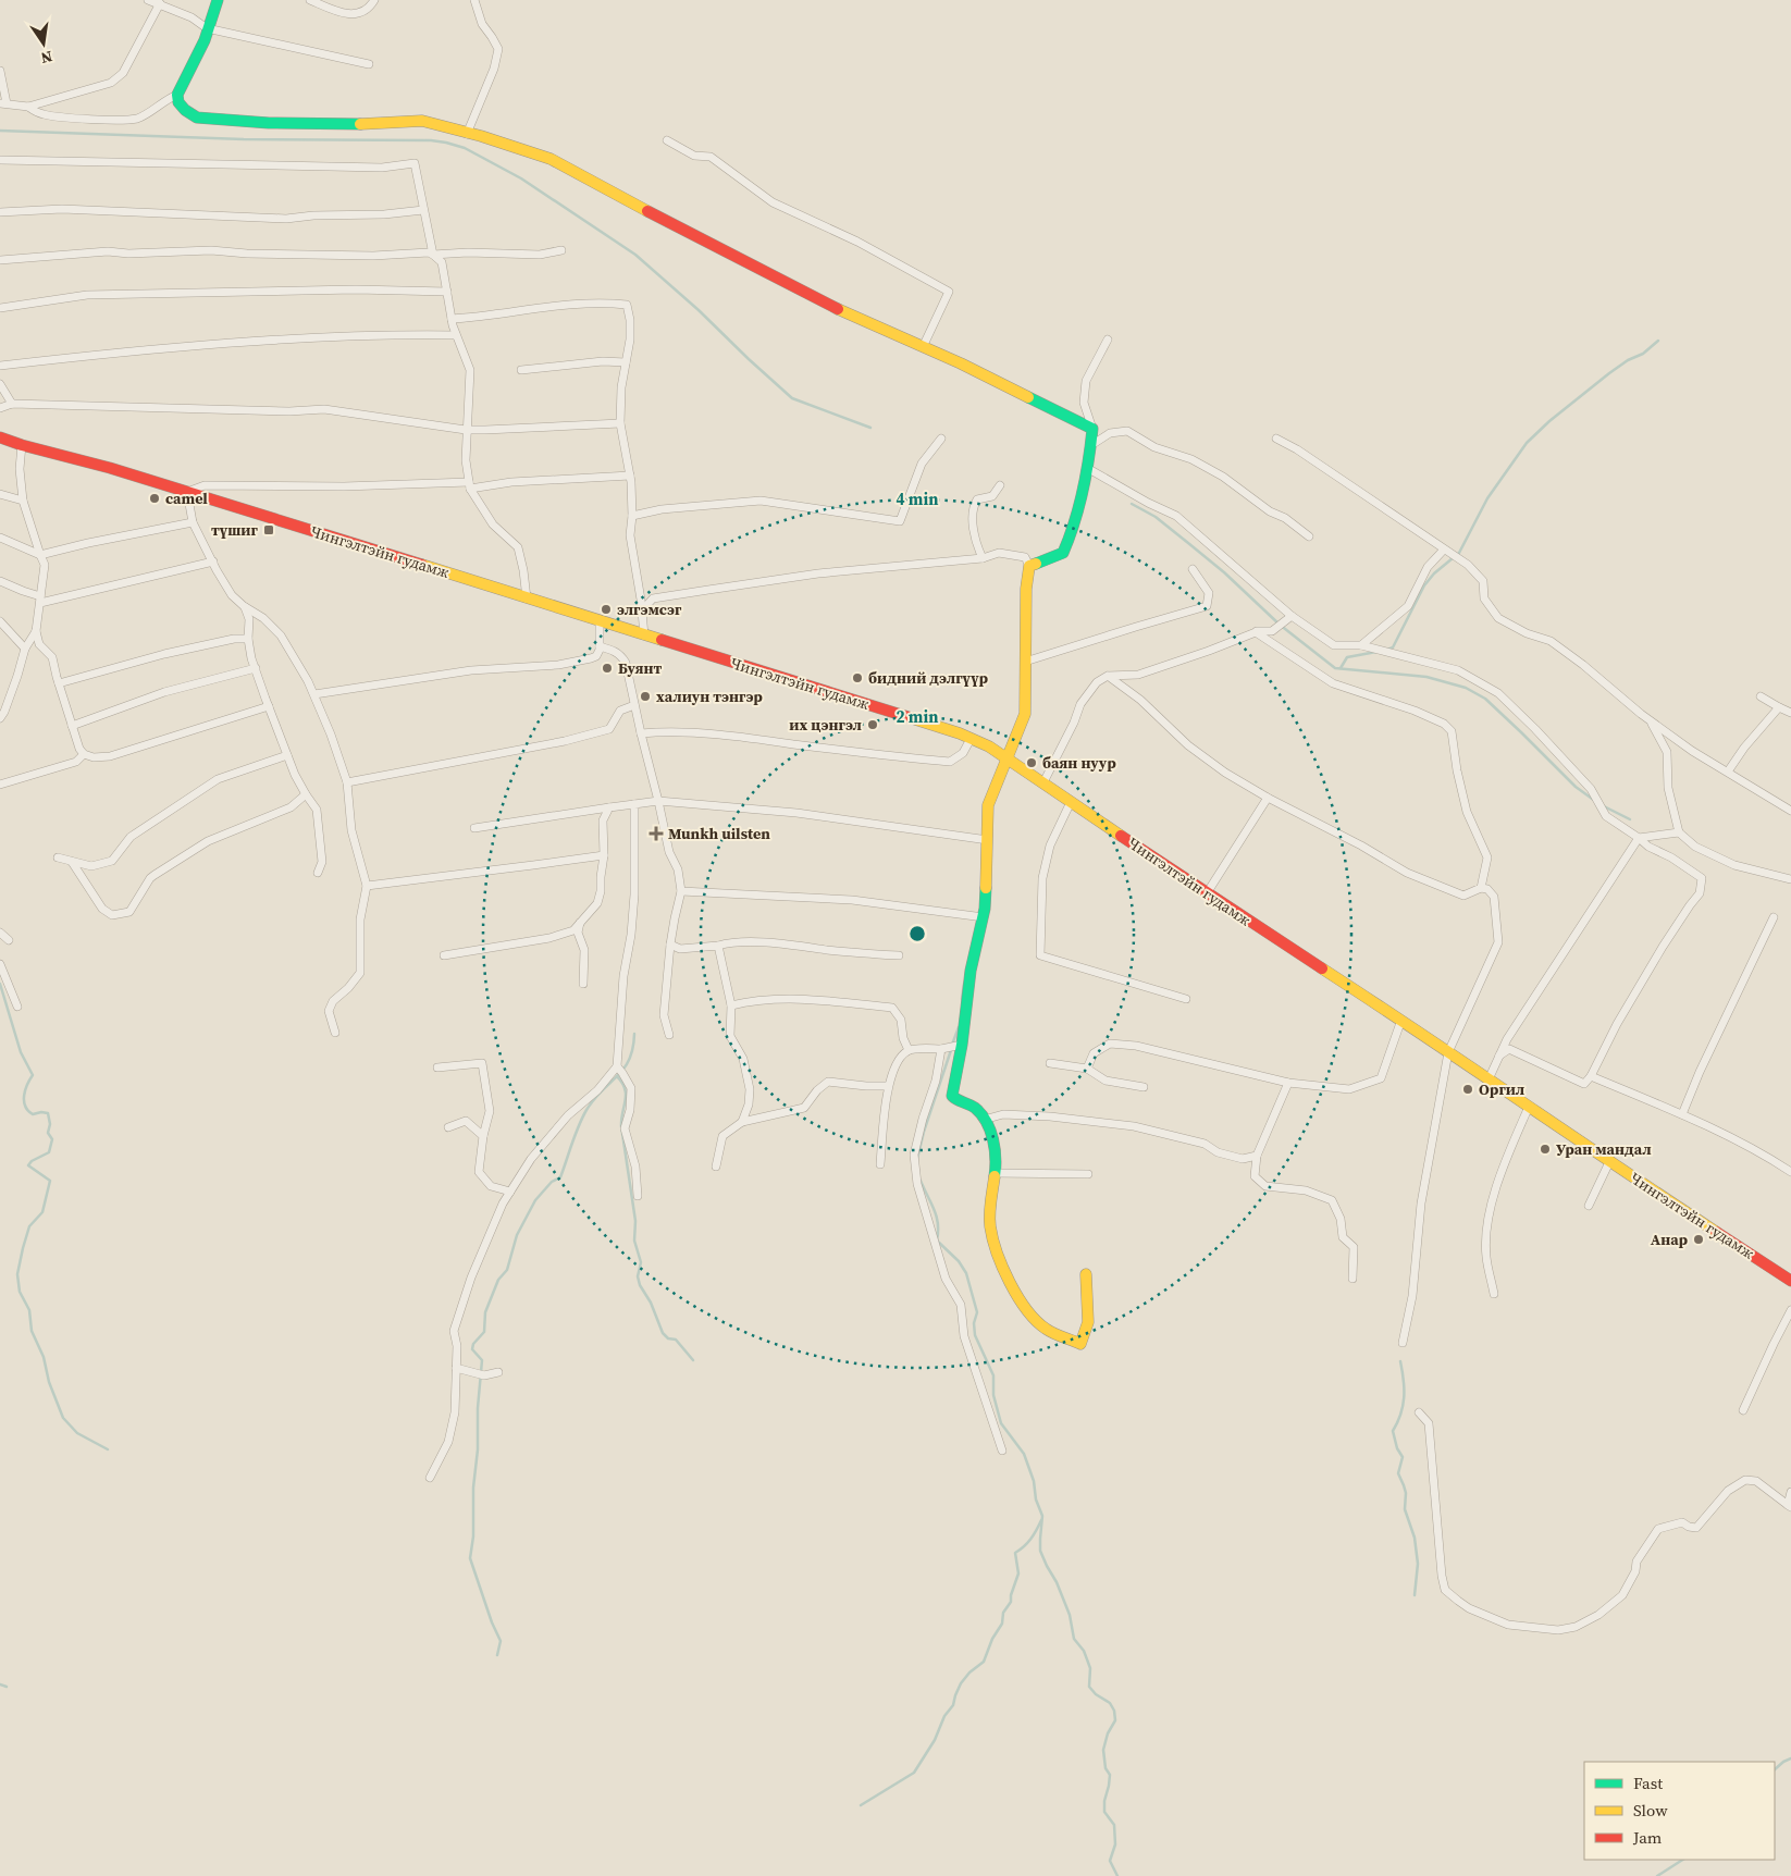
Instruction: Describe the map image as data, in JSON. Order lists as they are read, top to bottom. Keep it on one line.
{"streets":{"street":["Чингэлтэйн гудамж"]},"places":{"other":["camel","элгэмсэг","Буянт","бидний дэлгүүр","халиун тэнгэр","их цэнгэл","баян нуур","Оргил","Уран мандал","Анар"],"transit":["түшиг"],"health":["Munkh uilsten"]},"legend":["Fast","Slow","Jam"],"north":"bottom","rings":["4 min","2 min"]}
